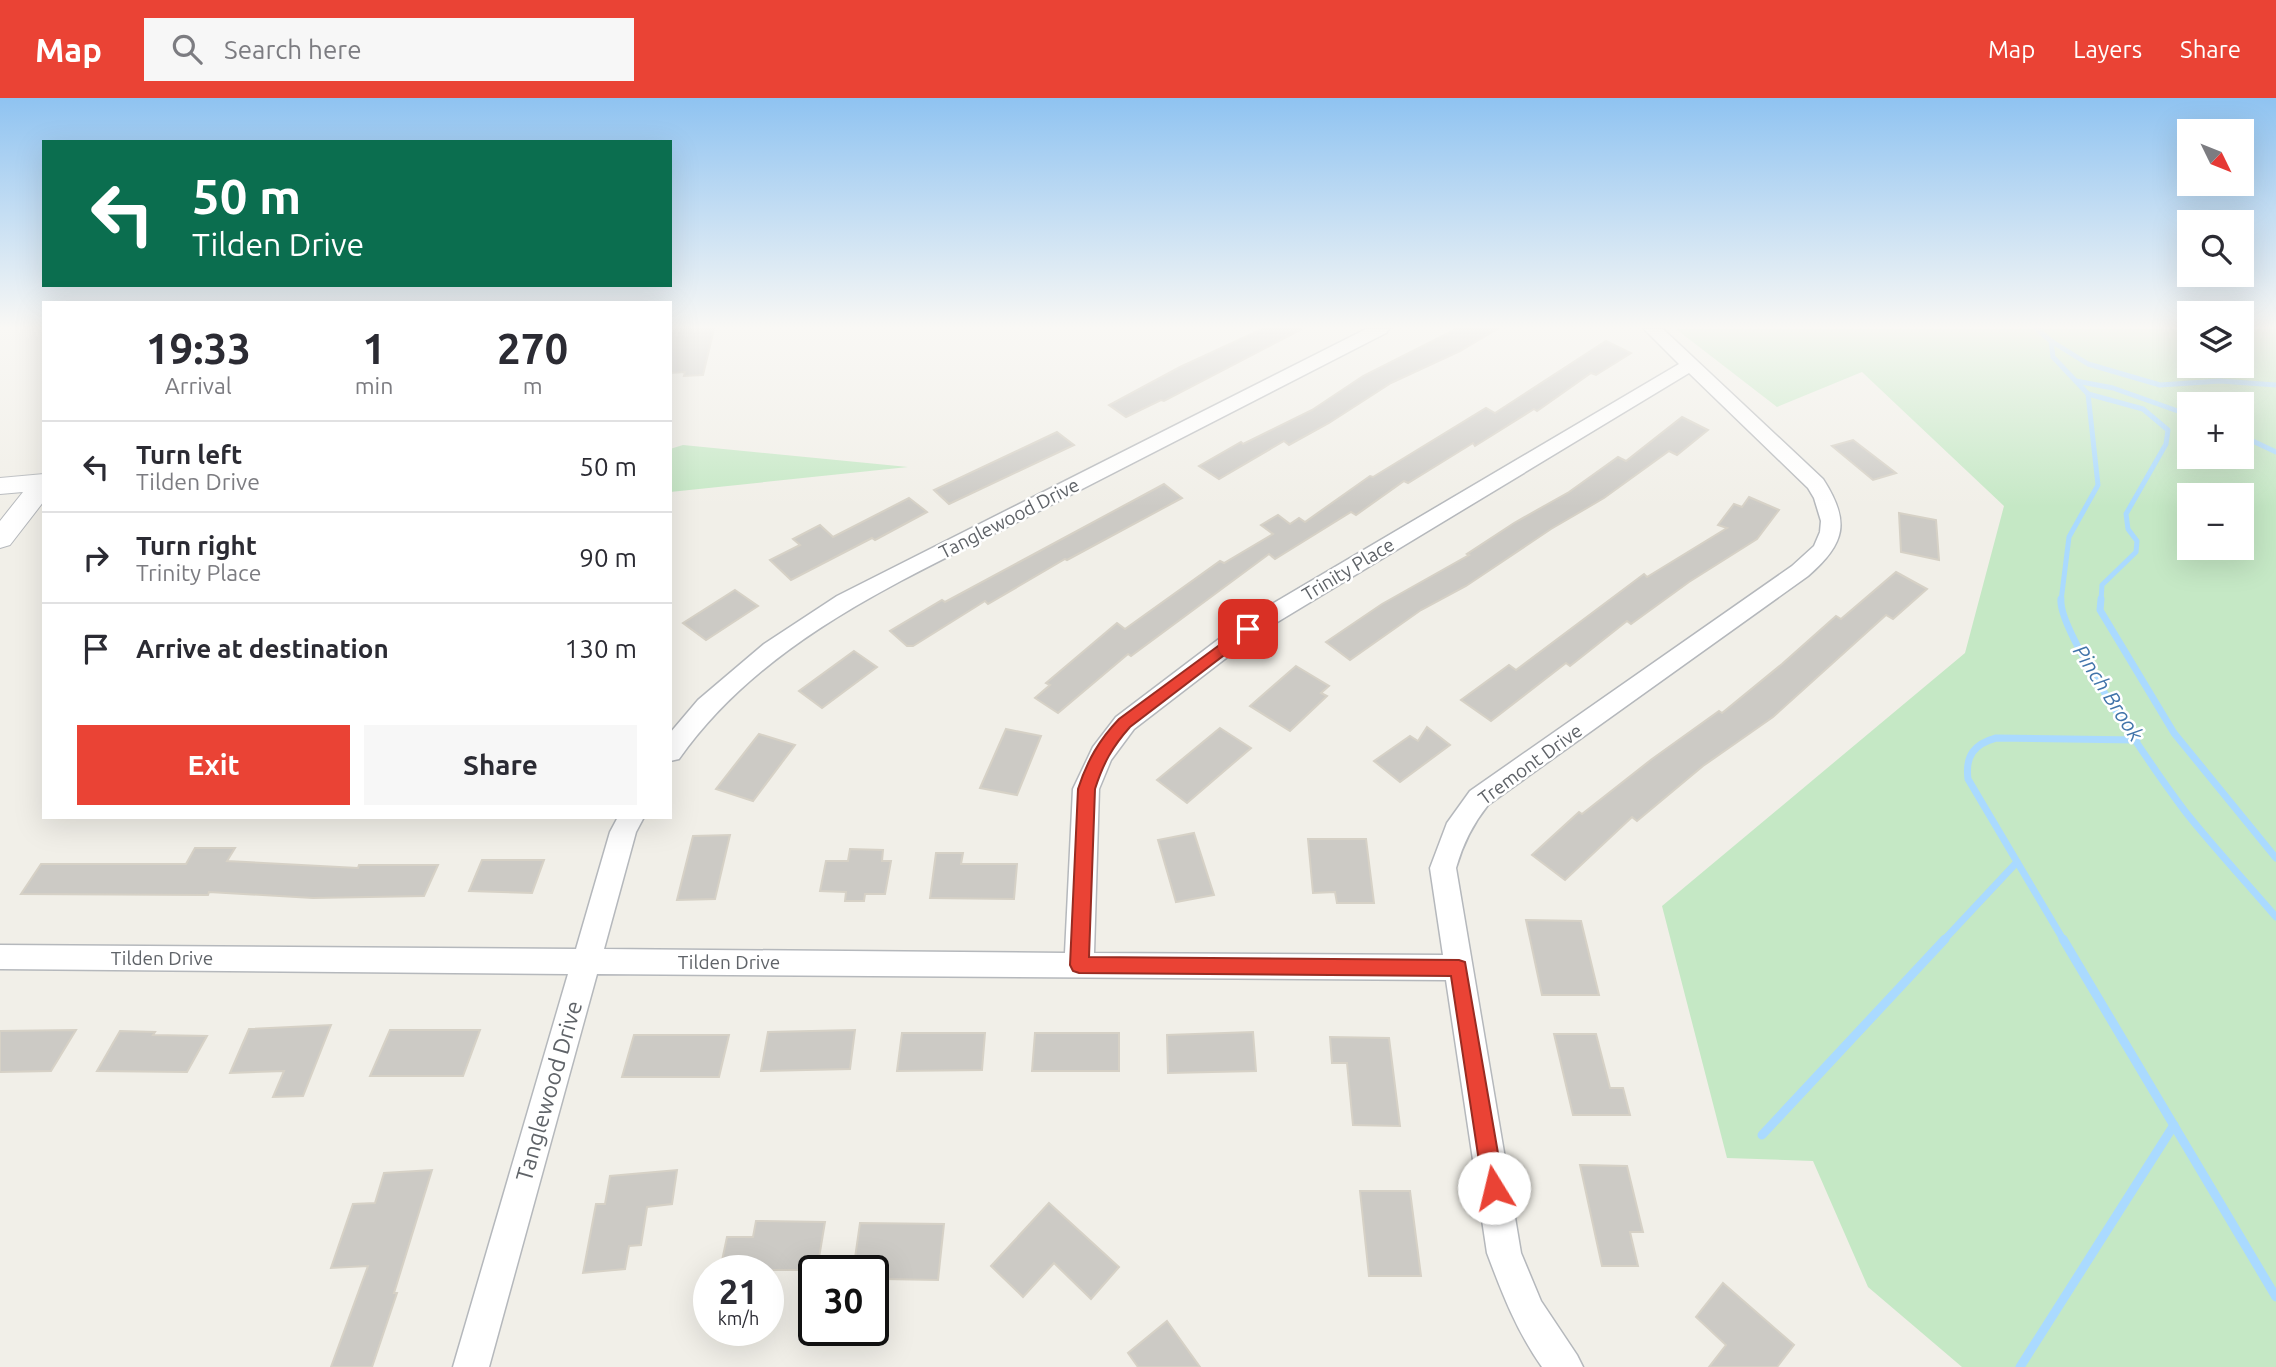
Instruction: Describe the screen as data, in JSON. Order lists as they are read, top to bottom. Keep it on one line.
{"streets":{"street":["Tanglewood Drive","Trinity Place","Tremont Drive","Tilden Drive"]},"crossings":[["Tanglewood Drive","Tilden Drive"],["Trinity Place","Tilden Drive"],["Tremont Drive","Tilden Drive"]],"water":["Pinch Brook"],"north":"bottom right","page":{"header":"Map","search":"Search here","nav":["Map","Layers","Share"],"map_buttons":["+","−"],"turn":["50 m","Tilden Drive"],"eta":["19:33","Arrival","1","min","270","m"],"list":[{"name":"Turn left","note":"Tilden Drive","value":"50 m"},{"name":"Turn right","note":"Trinity Place","value":"90 m"},{"name":"Arrive at destination","value":"130 m"}],"buttons":["Exit","Share"],"speed":"21 km/h","limit":"30"}}
